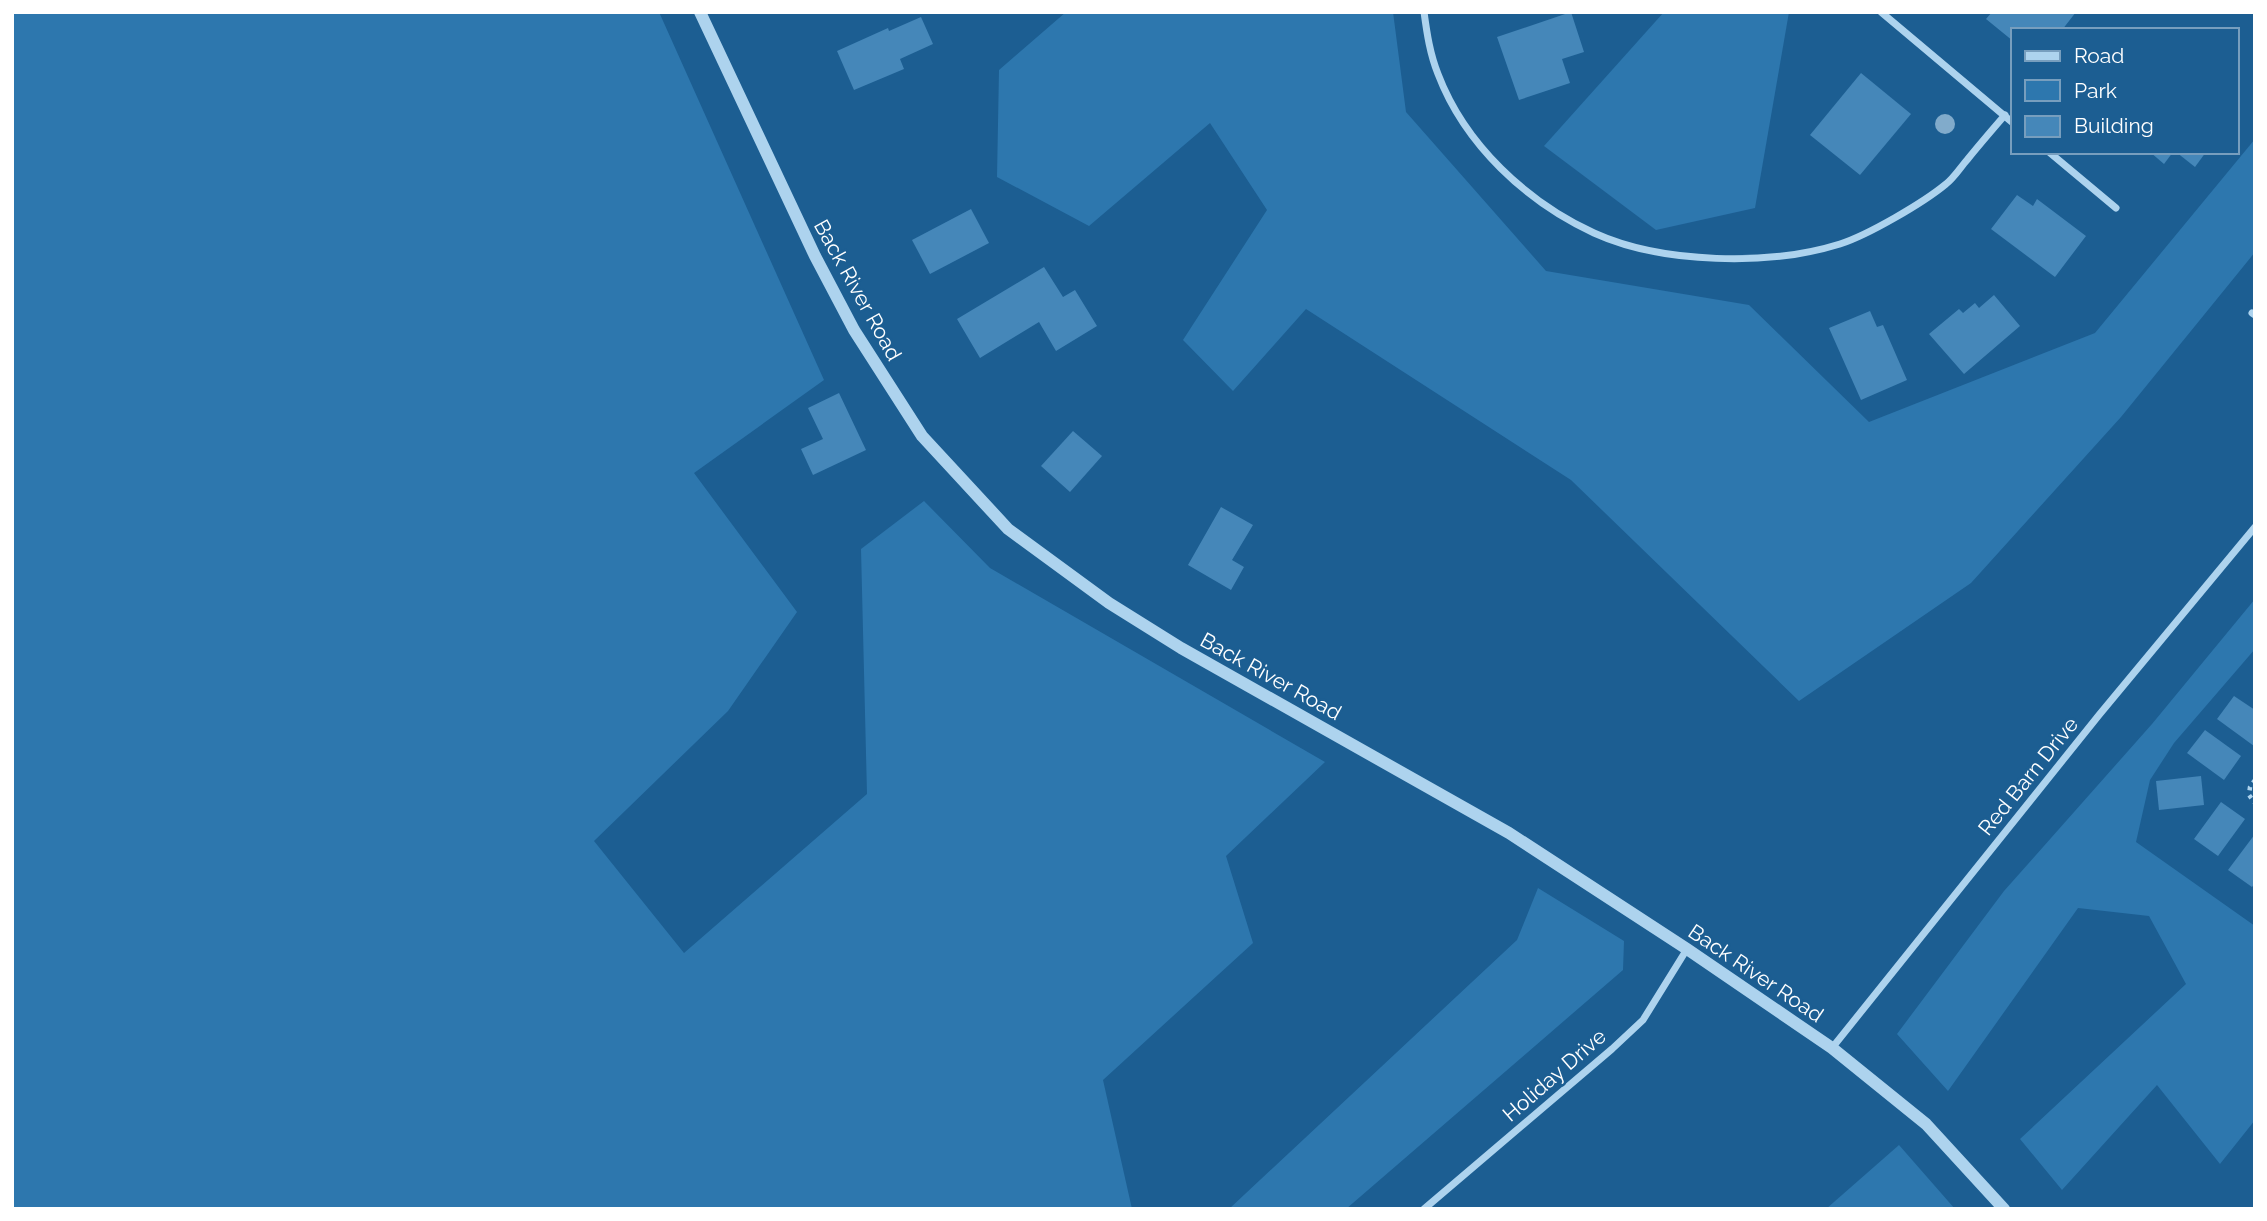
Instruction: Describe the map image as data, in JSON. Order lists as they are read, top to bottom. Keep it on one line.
{"streets":{"street":["Back River Road","Red Barn Drive","Holiday Drive"]},"crossings":[["Back River Road","Red Barn Drive"],["Back River Road","Holiday Drive"]],"legend":["Road","Park","Building"]}
